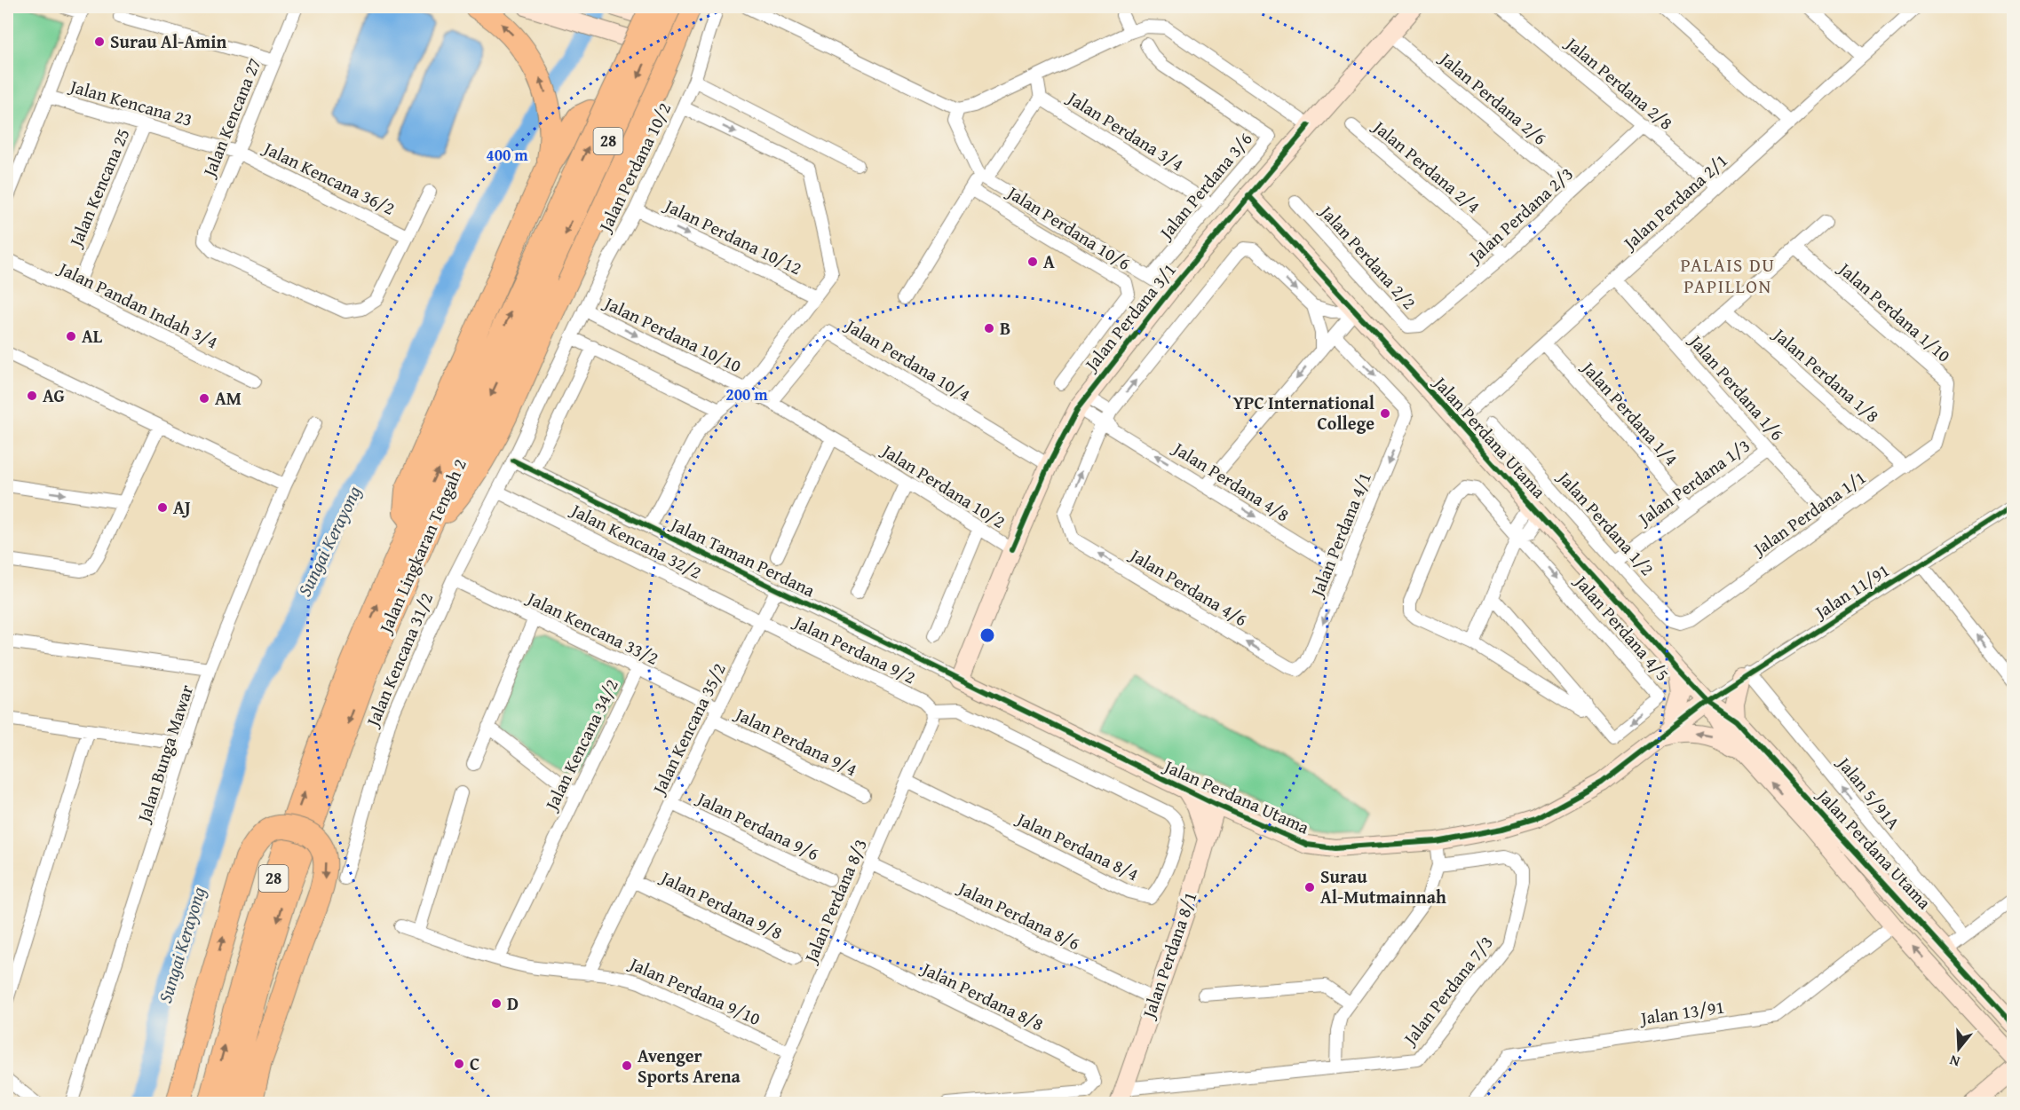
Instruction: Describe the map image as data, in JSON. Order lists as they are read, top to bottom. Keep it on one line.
{"streets":{"highway":["28","Jalan Lingkaran Tengah 2"],"street":["Jalan Perdana 2/8","Jalan Perdana 2/6","Jalan Kencana 23","Jalan Kencana 27","Jalan Perdana 3/4","Jalan Perdana 10/2","Jalan Perdana 2/4","Jalan Kencana 36/2","Jalan Perdana 3/6","Jalan Kencana 25","Jalan Perdana 2/1","Jalan Perdana 2/3","Jalan Perdana 10/6","Jalan Perdana 10/12","Jalan Perdana 2/2","Jalan Pandan Indah 3/4","Jalan Perdana 1/10","Jalan Perdana 3/1","Jalan Perdana 10/10","Jalan Perdana 10/4","Jalan Perdana 1/8","Jalan Perdana 1/6","Jalan Perdana 1/4","Jalan Perdana Utama","Jalan Perdana 4/8","Jalan Perdana 1/3","Jalan Perdana 1/1","Jalan Perdana 1/2","Jalan Perdana 4/1","Jalan Kencana 32/2","Jalan Taman Perdana","Jalan Perdana 4/6","Jalan 11/91","Jalan Kencana 33/2","Jalan Perdana 4/5","Jalan Perdana 9/2","Jalan Kencana 31/2","Jalan Kencana 35/2","Jalan Perdana 9/4","Jalan Kencana 34/2","Jalan Bunga Mawar","Jalan 5/91A","Jalan Perdana 9/6","Jalan Perdana 8/4","Jalan Perdana 8/3","Jalan Perdana 9/8","Jalan Perdana 8/6","Jalan Perdana 8/1","Jalan Perdana 7/3","Jalan Perdana 9/10","Jalan Perdana 8/8","Jalan 13/91"]},"crossings":[["Jalan Perdana 2/8","Jalan Perdana 2/1"],["Jalan Perdana 2/8","Jalan Perdana 2/3"],["Jalan Perdana 2/6","Jalan Perdana 2/3"],["Jalan Perdana 2/6","Jalan Perdana 3/1"],["Jalan Kencana 23","Jalan Kencana 27"],["Jalan Kencana 23","Jalan Kencana 36/2"],["Jalan Kencana 23","Jalan Kencana 25"],["Jalan Kencana 27","Jalan Kencana 36/2"],["Jalan Perdana 3/4","Jalan Perdana 3/6"],["Jalan Perdana 10/2","Jalan Perdana 10/12"],["Jalan Perdana 10/2","Jalan Perdana 3/1"],["Jalan Perdana 10/2","Jalan Perdana 10/10"],["Jalan Perdana 10/2","Jalan Perdana 10/4"],["Jalan Perdana 10/2","Jalan Kencana 32/2"],["Jalan Perdana 10/2","Jalan Taman Perdana"],["Jalan Perdana 10/2","Jalan Kencana 31/2"],["Jalan Perdana 2/4","Jalan Perdana 2/3"],["Jalan Kencana 25","Jalan Pandan Indah 3/4"],["Jalan Perdana 2/1","Jalan Perdana 1/6"],["Jalan Perdana 2/1","Jalan Perdana 1/4"],["Jalan Perdana 2/1","Jalan Perdana Utama"],["Jalan Perdana 2/3","Jalan Perdana 2/2"],["Jalan Perdana 1/10","Jalan Perdana 1/1"],["Jalan Perdana 3/1","Jalan Perdana 10/4"],["Jalan Perdana 3/1","Jalan Perdana Utama"],["Jalan Perdana 3/1","Jalan Perdana 4/8"],["Jalan Perdana 3/1","Jalan Taman Perdana"],["Jalan Perdana 1/8","Jalan Perdana 1/1"],["Jalan Perdana 1/6","Jalan Perdana 1/3"],["Jalan Perdana 1/6","Jalan Perdana 1/1"],["Jalan Perdana 1/4","Jalan Perdana 1/3"],["Jalan Perdana Utama","Jalan Taman Perdana"],["Jalan Perdana Utama","Jalan 11/91"],["Jalan Perdana Utama","Jalan Perdana 8/1"],["Jalan Perdana Utama","Jalan 13/91"],["Jalan Perdana 4/8","Jalan Perdana 4/1"],["Jalan Perdana 4/8","Jalan Perdana 4/6"],["Jalan Perdana 1/3","Jalan Perdana 1/2"],["Jalan Perdana 1/1","Jalan Perdana 1/2"],["Jalan Perdana 4/1","Jalan Perdana 4/6"],["Jalan Kencana 32/2","Jalan Perdana 9/2"],["Jalan Kencana 32/2","Jalan Kencana 31/2"],["Jalan Kencana 32/2","Jalan Kencana 35/2"],["Jalan Taman Perdana","Jalan Kencana 35/2"],["Jalan 11/91","Jalan 5/91A"],["Jalan Kencana 33/2","Jalan Kencana 31/2"],["Jalan Kencana 33/2","Jalan Kencana 35/2"],["Jalan Kencana 33/2","Jalan Kencana 34/2"],["Jalan Perdana 9/2","Jalan Kencana 35/2"],["Jalan Perdana 9/2","Jalan Perdana 8/4"],["Jalan Perdana 9/2","Jalan Perdana 8/3"],["Jalan Kencana 35/2","Jalan Perdana 9/4"],["Jalan Kencana 35/2","Jalan Perdana 9/6"],["Jalan Kencana 35/2","Jalan Perdana 9/8"],["Jalan Kencana 35/2","Jalan Perdana 9/10"],["Jalan Kencana 34/2","Jalan Perdana 9/10"],["Jalan Perdana 8/4","Jalan Perdana 8/3"],["Jalan Perdana 8/3","Jalan Perdana 8/6"],["Jalan Perdana 8/3","Jalan Perdana 9/10"],["Jalan Perdana 8/3","Jalan Perdana 8/8"],["Jalan Perdana 8/6","Jalan Perdana 8/1"],["Jalan Perdana 8/1","Jalan Perdana 7/3"]],"one_way":["Jalan Perdana 10/12","Jalan Perdana 4/1","Jalan Perdana 4/6","Jalan 5/91A"],"districts":["PALAIS DU PAPILLON"],"water":["Sungai Kerayong"],"places":["Surau Al-Amin","A","B","AL","AG","AM","YPC International College","AJ","Surau Al-Mutmainnah","D","C","Avenger Sports Arena"],"north":"bottom","rings":["400 m","200 m"]}
